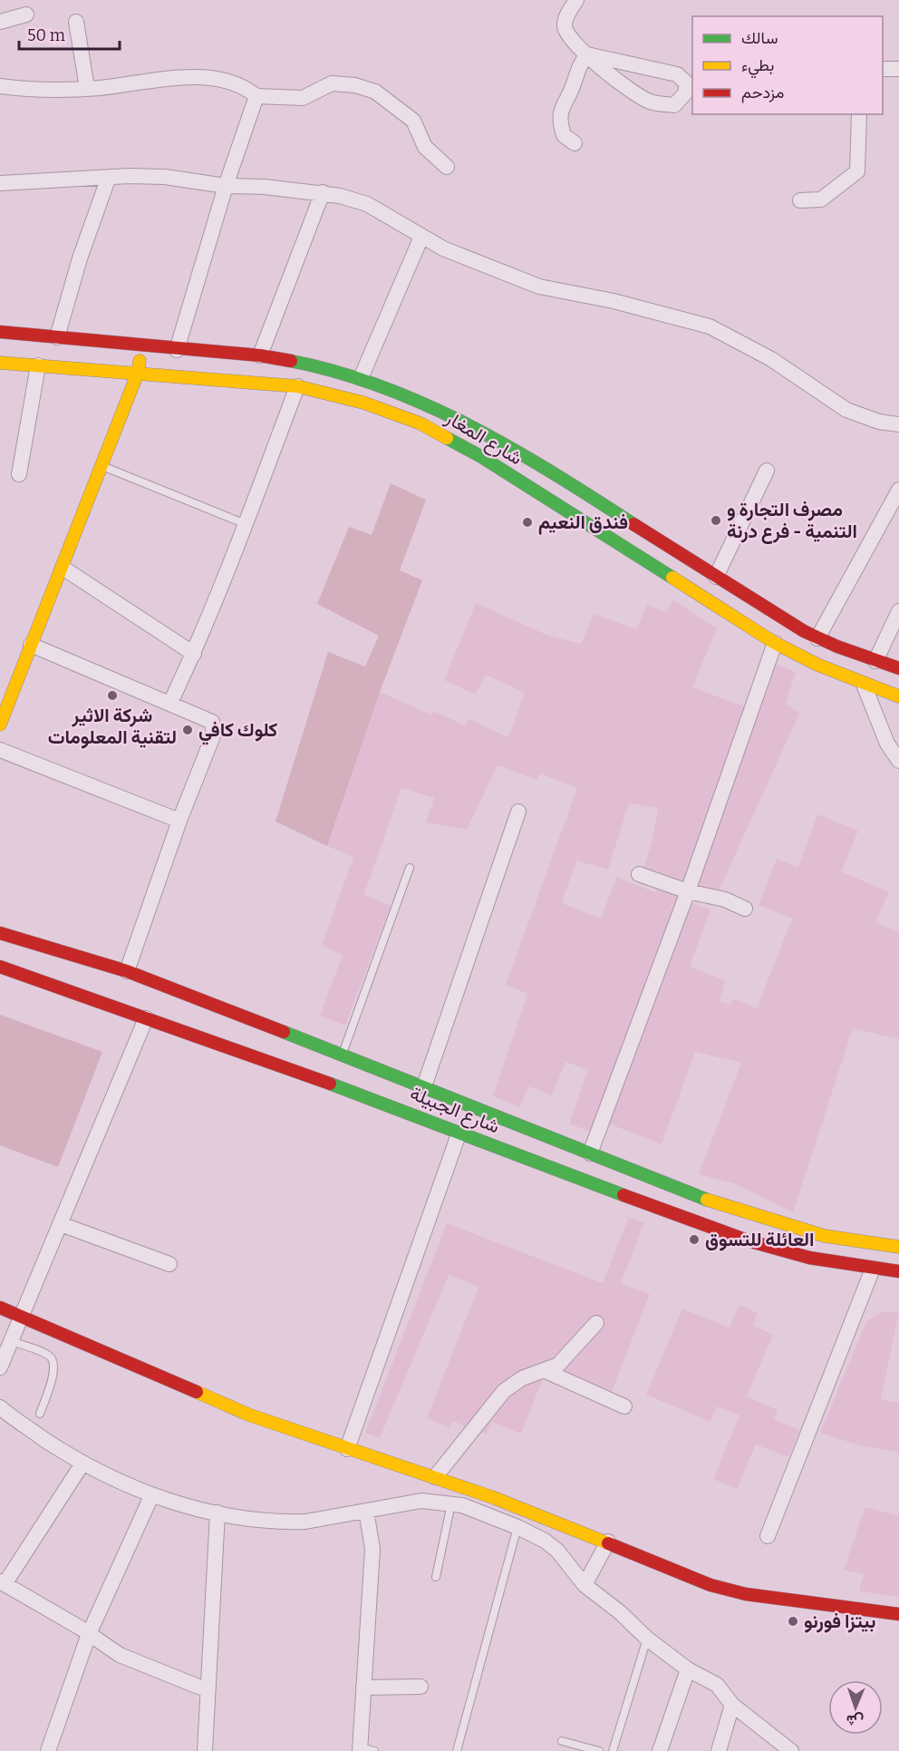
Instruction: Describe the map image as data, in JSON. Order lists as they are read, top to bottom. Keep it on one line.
{"streets":{"street":["شارع المغار","شارع الجبيلة"]},"places":["مصرف التجارة و التنمية - فرع درنة","فندق النعيم","شركة الاثير لتقنية المعلومات","كلوك كافي","العائلة للتسوق","بيتزا فورنو"],"legend":["سالك","بطيء","مزدحم"],"scale_bar":"50 m","north":"bottom"}
